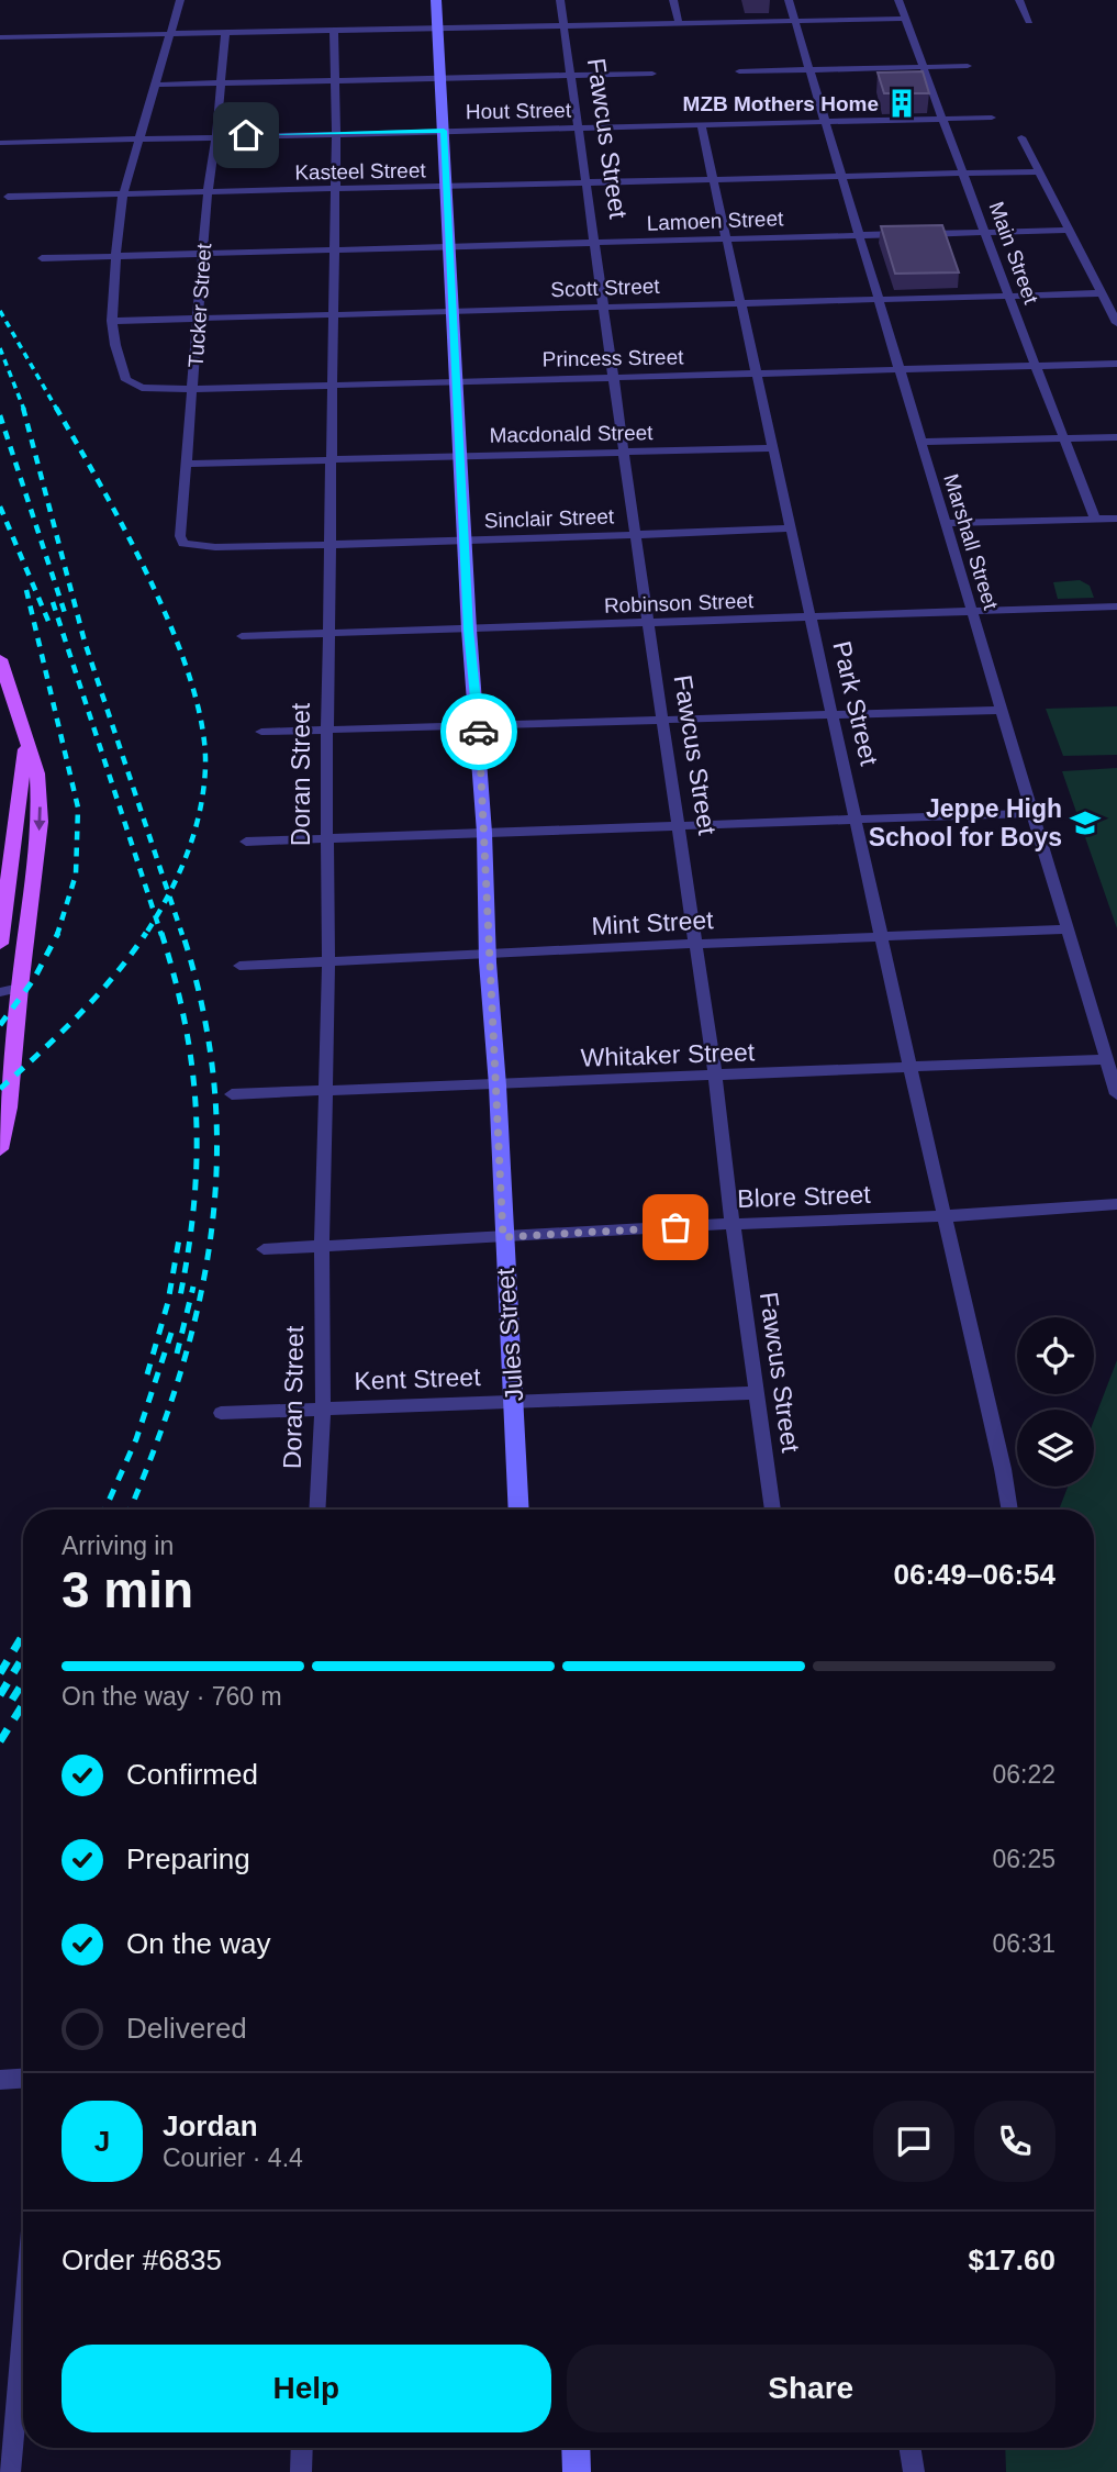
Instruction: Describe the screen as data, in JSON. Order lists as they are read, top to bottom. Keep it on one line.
{"streets":{"main road":["Jules Street"],"street":["Hout Street","Fawcus Street","Kasteel Street","Lamoen Street","Main Street","Scott Street","Tucker Street","Princess Street","Macdonald Street","Sinclair Street","Marshall Street","Robinson Street","Park Street","Doran Street","Mint Street","Whitaker Street","Blore Street","Kent Street"]},"crossings":[["Hout Street","Fawcus Street"],["Hout Street","Main Street"],["Hout Street","Tucker Street"],["Hout Street","Marshall Street"],["Hout Street","Park Street"],["Hout Street","Doran Street"],["Hout Street","Jules Street"],["Fawcus Street","Kasteel Street"],["Fawcus Street","Lamoen Street"],["Fawcus Street","Scott Street"],["Fawcus Street","Princess Street"],["Fawcus Street","Macdonald Street"],["Fawcus Street","Sinclair Street"],["Fawcus Street","Robinson Street"],["Fawcus Street","Mint Street"],["Fawcus Street","Whitaker Street"],["Fawcus Street","Blore Street"],["Fawcus Street","Kent Street"],["Kasteel Street","Main Street"],["Kasteel Street","Tucker Street"],["Kasteel Street","Marshall Street"],["Kasteel Street","Park Street"],["Kasteel Street","Doran Street"],["Kasteel Street","Jules Street"],["Lamoen Street","Main Street"],["Lamoen Street","Tucker Street"],["Lamoen Street","Marshall Street"],["Lamoen Street","Park Street"],["Lamoen Street","Doran Street"],["Lamoen Street","Jules Street"],["Main Street","Scott Street"],["Main Street","Princess Street"],["Scott Street","Tucker Street"],["Scott Street","Princess Street"],["Scott Street","Marshall Street"],["Scott Street","Park Street"],["Scott Street","Doran Street"],["Scott Street","Jules Street"],["Tucker Street","Princess Street"],["Tucker Street","Macdonald Street"],["Tucker Street","Sinclair Street"],["Princess Street","Marshall Street"],["Princess Street","Park Street"],["Princess Street","Doran Street"],["Princess Street","Jules Street"],["Macdonald Street","Park Street"],["Macdonald Street","Doran Street"],["Macdonald Street","Jules Street"],["Sinclair Street","Park Street"],["Sinclair Street","Doran Street"],["Sinclair Street","Jules Street"],["Marshall Street","Robinson Street"],["Marshall Street","Mint Street"],["Marshall Street","Whitaker Street"],["Robinson Street","Park Street"],["Robinson Street","Doran Street"],["Robinson Street","Jules Street"],["Park Street","Mint Street"],["Park Street","Whitaker Street"],["Park Street","Blore Street"],["Doran Street","Mint Street"],["Doran Street","Whitaker Street"],["Doran Street","Blore Street"],["Doran Street","Kent Street"],["Mint Street","Jules Street"],["Whitaker Street","Jules Street"],["Blore Street","Jules Street"],["Jules Street","Kent Street"]],"places":{"building":["MZB Mothers Home"],"school or university":["Jeppe High School for Boys"]},"page":{"heading":["3 min","Arriving in","06:49–06:54"],"panel":["Jordan","Courier · 4.4","Order #6835","$17.60"],"bar":"On the way · 760 m","list":[["Confirmed","06:22"],["Preparing","06:25"],["On the way","06:31"],"Delivered"],"round":"J","buttons":["Help","Share"]}}
